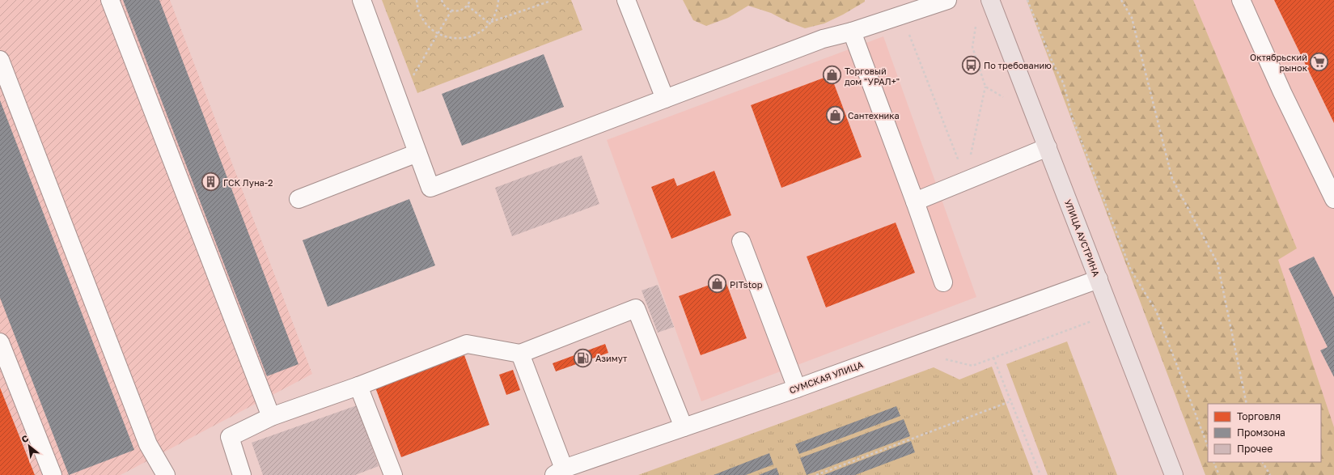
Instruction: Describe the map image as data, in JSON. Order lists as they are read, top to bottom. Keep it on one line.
{"streets":{"main road":["УЛИЦА АУСТРИНА"],"street":["СУМСКАЯ УЛИЦА"]},"crossings":[["УЛИЦА АУСТРИНА","СУМСКАЯ УЛИЦА"]],"places":{"supermarket":["Октябрьский рынок"],"bus stop":["По требованию"],"shop":["Торговый дом \"УРАЛ+\"","Сантехника","PITstop"],"building":["ГСК Луна-2"],"fuel station":["Азимут"]},"legend":["Торговля","Промзона","Прочее"],"north":"top left"}
